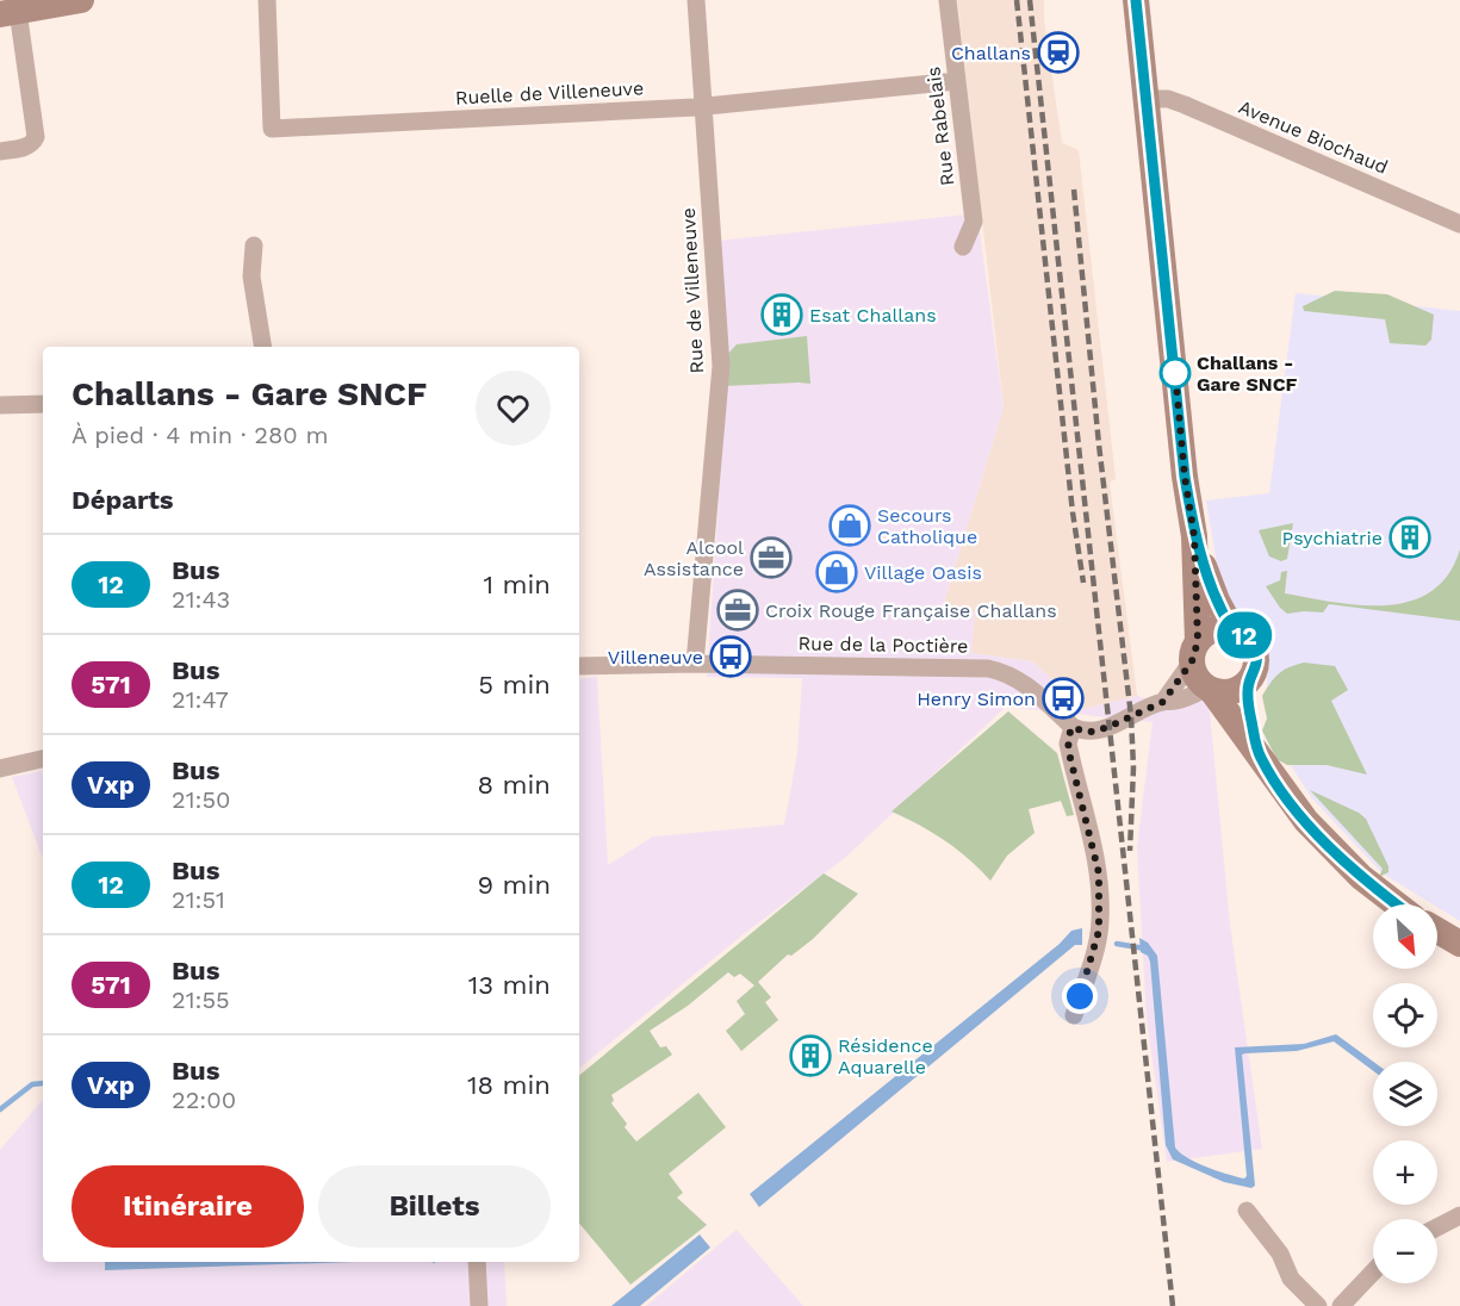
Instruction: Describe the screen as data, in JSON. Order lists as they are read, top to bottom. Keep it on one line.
{"streets":{"street":["Ruelle de Villeneuve","Rue Rabelais","Avenue Biochaud","Rue de Villeneuve","Rue de la Poctière"]},"crossings":[["Ruelle de Villeneuve","Rue Rabelais"],["Ruelle de Villeneuve","Rue de Villeneuve"],["Rue de Villeneuve","Rue de la Poctière"]],"places":{"station":["Challans"],"building":["Esat Challans","Psychiatrie","Résidence Aquarelle"],"other":["Challans - Gare SNCF"],"shop":["Secours Catholique","Village Oasis"],"office":["Alcool Assistance","Croix Rouge Française Challans"],"bus stop":["Villeneuve","Henry Simon"]},"lines":["bus line 12"],"north":"bottom right","page":{"on_map":"12","heading":[["Challans - Gare SNCF","À pied · 4 min · 280 m"],"Départs"],"list":[{"mark":"12","name":"Bus","note":"21:43","value":"1 min"},{"mark":"571","name":"Bus","note":"21:47","value":"5 min"},{"mark":"Vxp","name":"Bus","note":"21:50","value":"8 min"},{"mark":"12","name":"Bus","note":"21:51","value":"9 min"},{"mark":"571","name":"Bus","note":"21:55","value":"13 min"},{"mark":"Vxp","name":"Bus","note":"22:00","value":"18 min"}],"map_buttons":["+","−"],"buttons":["Itinéraire","Billets"]}}
